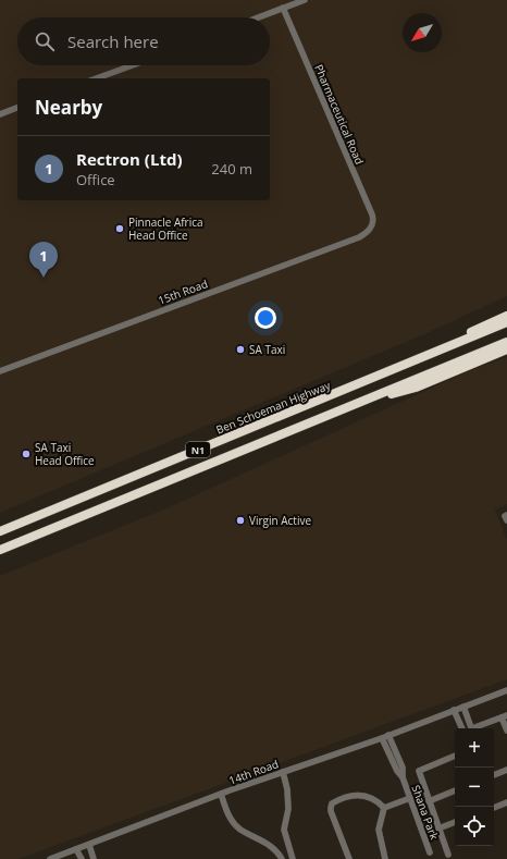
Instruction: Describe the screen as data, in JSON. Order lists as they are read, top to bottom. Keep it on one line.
{"streets":{"highway":["Ben Schoeman Highway","N1"],"street":["Pharmaceutical Road","15th Road","14th Road","Shana Park"]},"crossings":[["Pharmaceutical Road","15th Road"],["14th Road","Shana Park"]],"places":["Pinnacle Africa Head Office","SA Taxi","SA Taxi Head Office","Virgin Active"],"north":"bottom left","page":{"search":"Search here","heading":"Nearby","list":[{"mark":"1","name":"Rectron (Ltd)","note":"Office","value":"240 m"}],"pins":"1","map_buttons":["+","−"]}}
